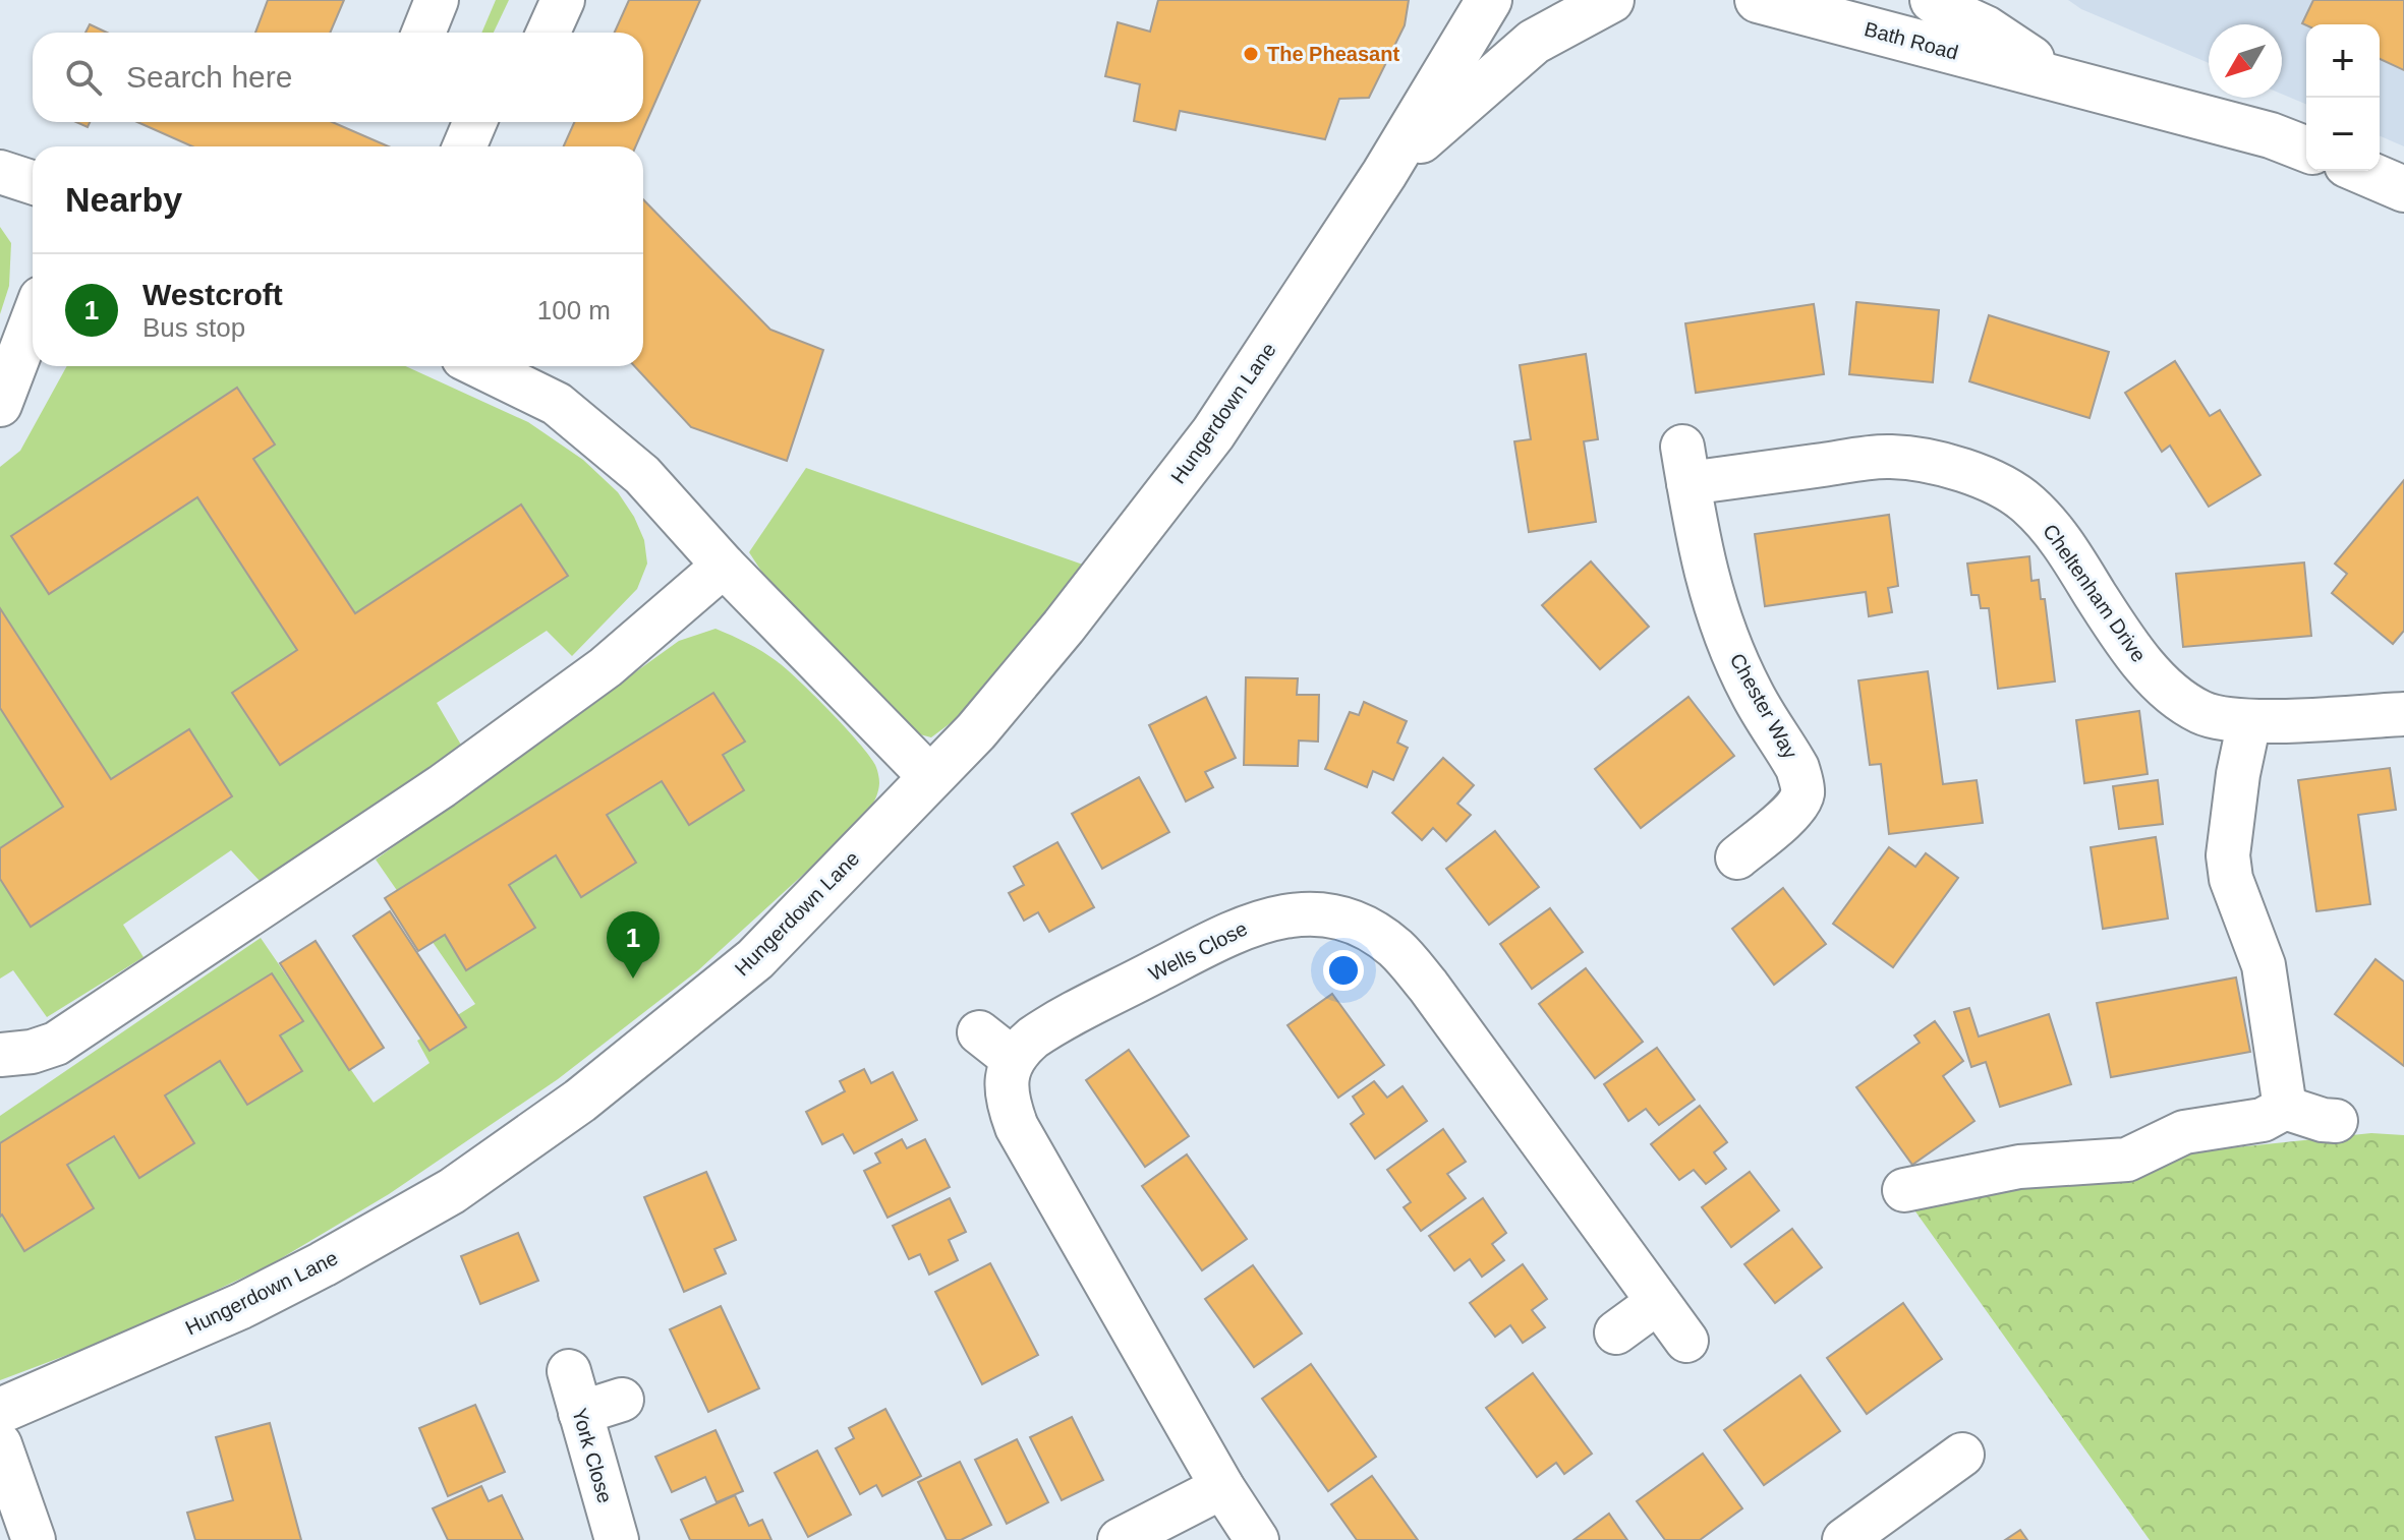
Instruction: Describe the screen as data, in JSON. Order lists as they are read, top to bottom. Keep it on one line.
{"streets":{"main road":["Bath Road","Hungerdown Lane"],"street":["Cheltenham Drive","Chester Way","Wells Close","York Close"]},"crossings":[["Cheltenham Drive","Chester Way"]],"places":["The Pheasant"],"north":"bottom left","page":{"map_buttons":["+","−"],"search":"Search here","heading":"Nearby","list":[{"mark":"1","name":"Westcroft","note":"Bus stop","value":"100 m"}],"pins":"1"}}
